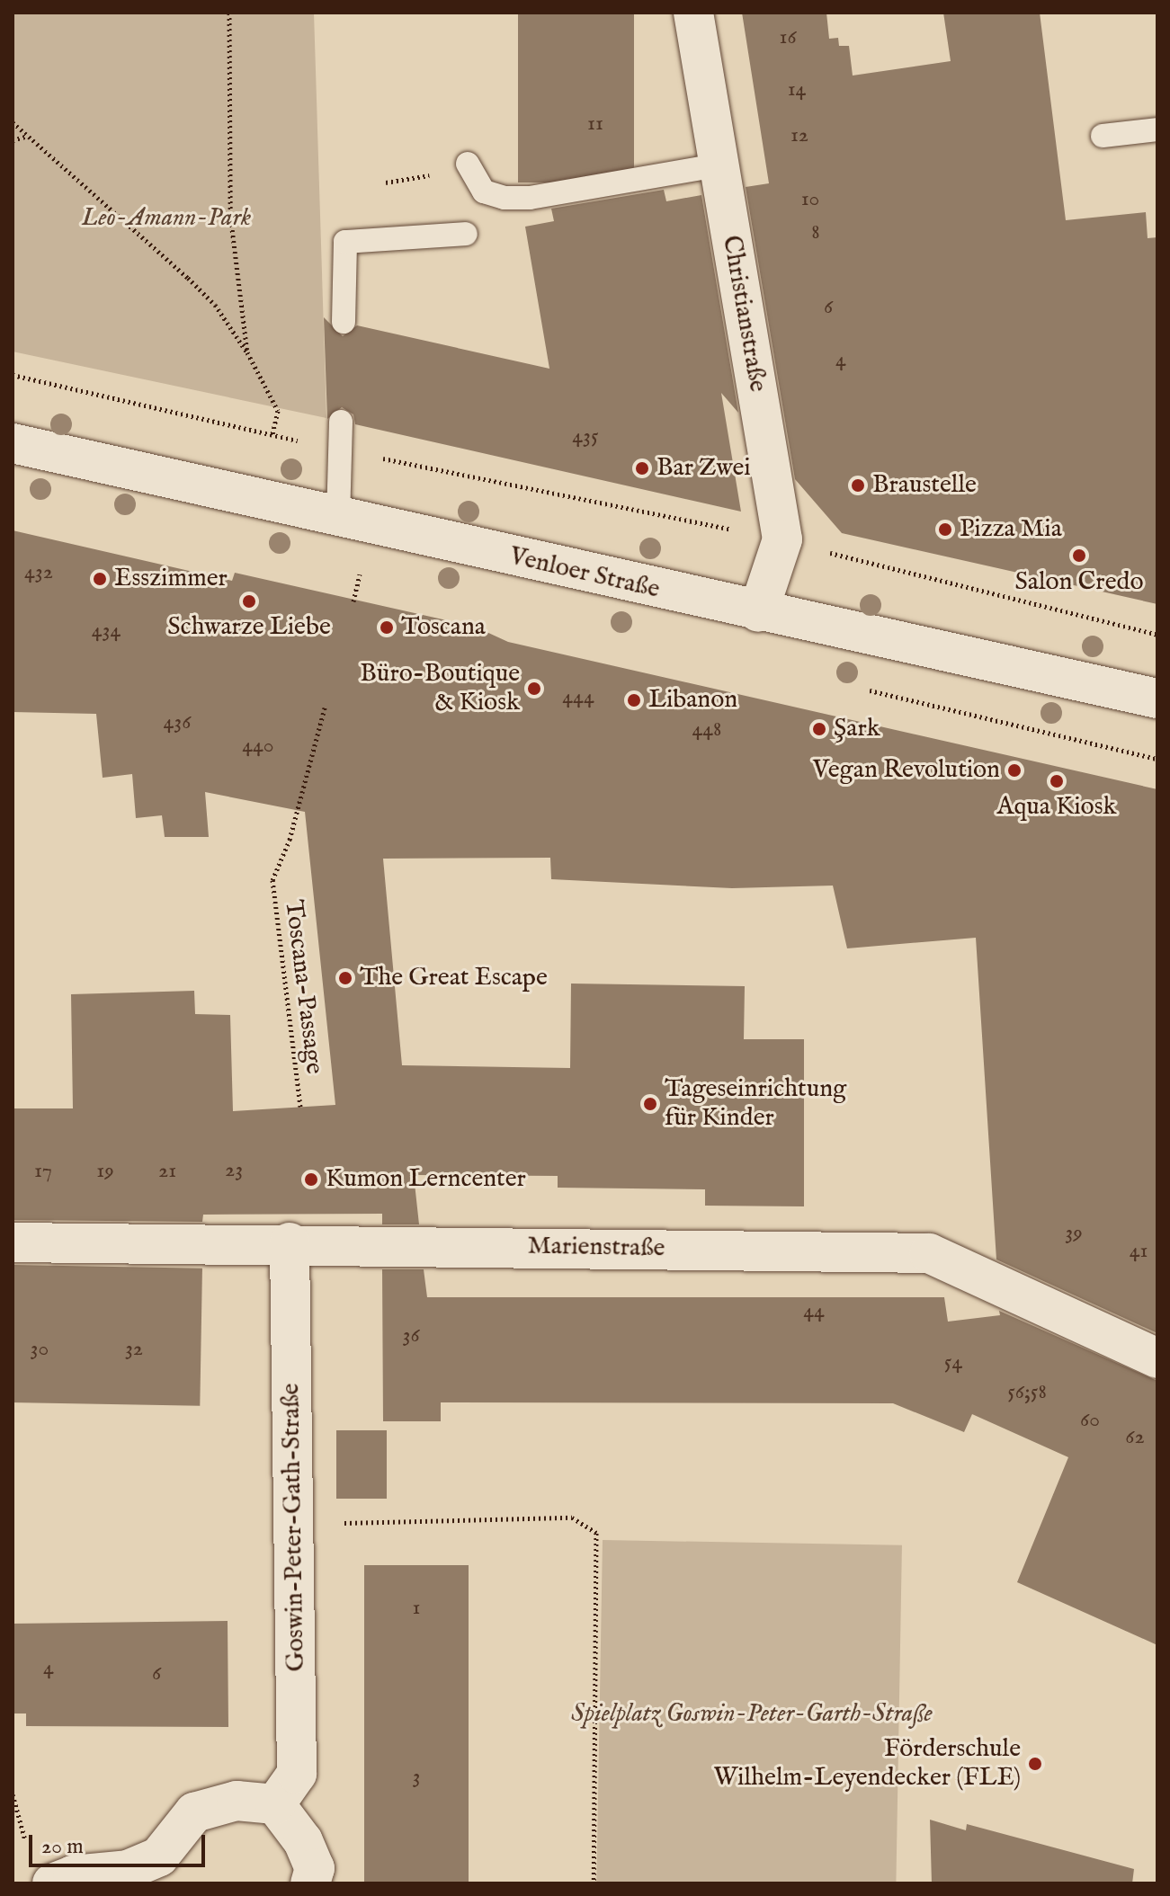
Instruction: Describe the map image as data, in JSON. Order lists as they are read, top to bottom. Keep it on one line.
{"streets":{"street":["Christianstraße","Venloer Straße","Marienstraße","Goswin-Peter-Gath-Straße"],"path":["Toscana-Passage"]},"crossings":[["Christianstraße","Venloer Straße"],["Marienstraße","Goswin-Peter-Gath-Straße"]],"parks":["Leo-Amann-Park","Spielplatz Goswin-Peter-Garth-Straße"],"places":["Bar Zwei","Braustelle","Pizza Mia","Salon Credo","Esszimmer","Schwarze Liebe","Toscana","Büro-Boutique & Kiosk","Libanon","Şark","Vegan Revolution","Aqua Kiosk","The Great Escape","Tageseinrichtung für Kinder","Kumon Lerncenter","Förderschule Wilhelm-Leyendecker (FLE)"],"house_numbers":["16","14","11","12","10","8","6","4","435","432","434","444","436","448","440","23","17","19","21","39","41","44","36","30","32","54","56;58","60","62","1","4","6","3"],"scale_bar":"20 m"}
